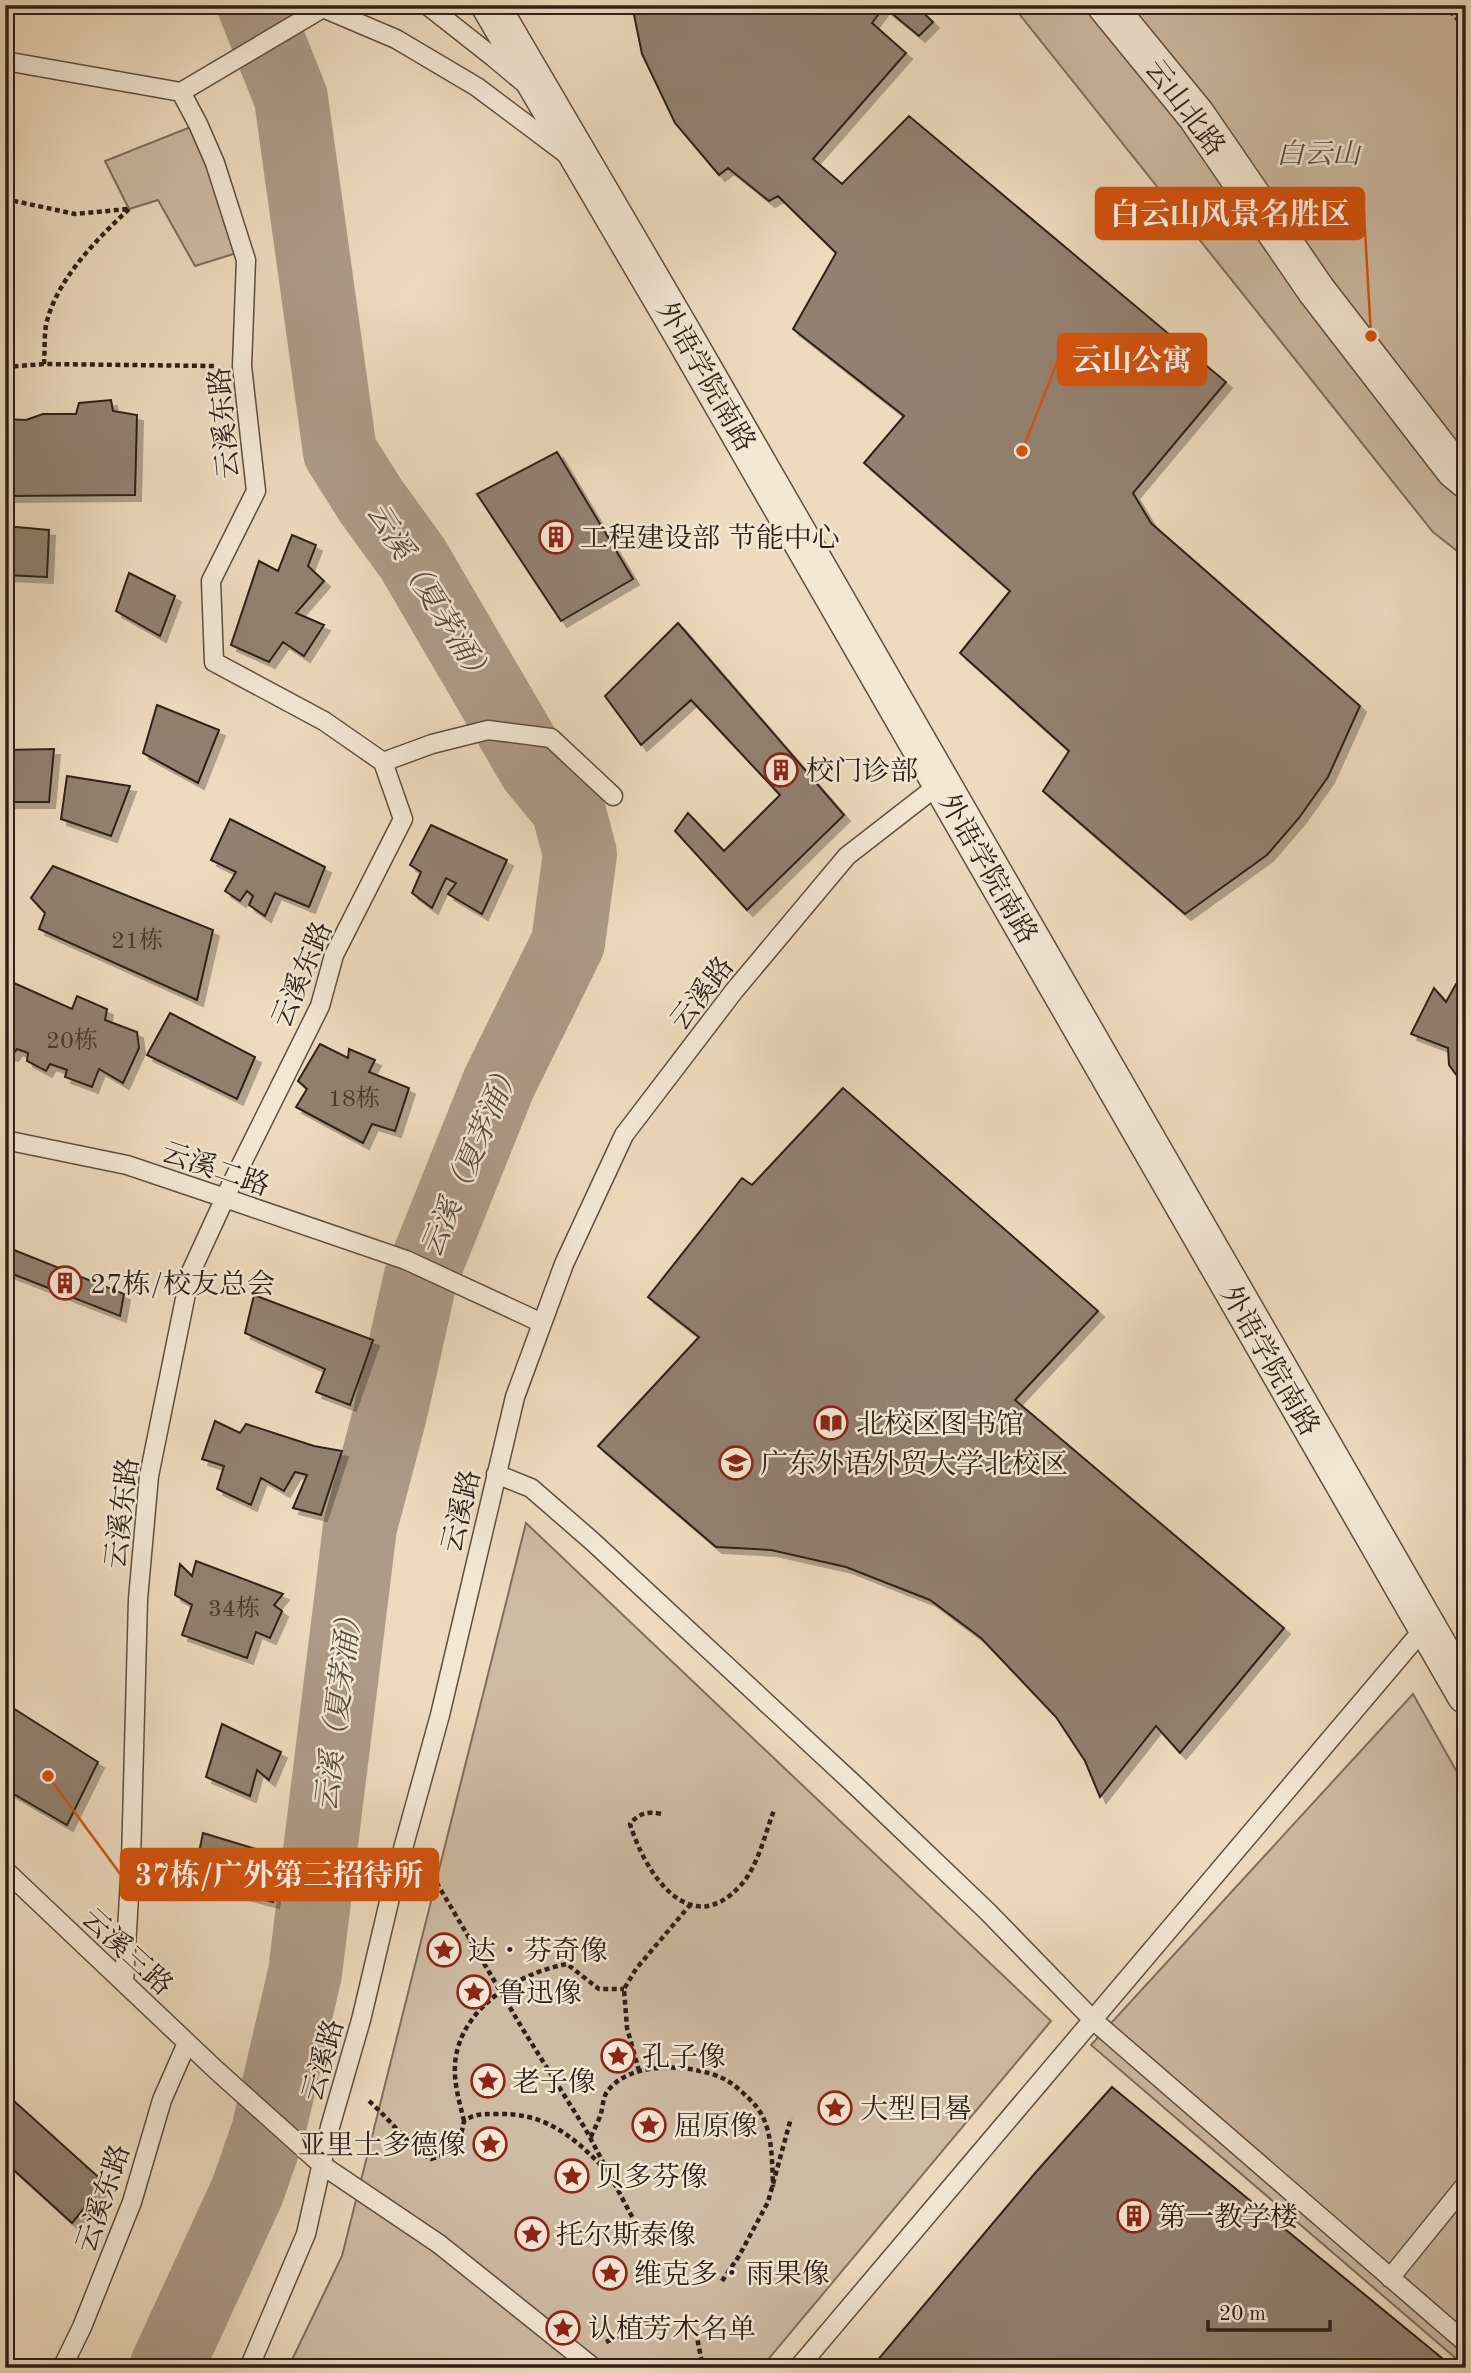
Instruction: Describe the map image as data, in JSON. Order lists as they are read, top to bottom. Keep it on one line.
{"streets":{"street":["云山北路","外语学院南路"],"lane":["云溪东路","云溪路","云溪二路","云溪三路"]},"crossings":[["外语学院南路","云溪路"],["云溪东路","云溪二路"],["云溪东路","云溪三路"],["云溪路","云溪二路"],["云溪路","云溪三路"]],"water":["云溪（夏茅涌）"],"parks":["白云山"],"places":{"other":["白云山风景名胜区","云山公寓","37栋/广外第三招待所"],"building":["工程建设部 节能中心","校门诊部","27栋/校友总会","第一教学楼"],"library":["北校区图书馆"],"school or university":["广东外语外贸大学北校区"],"place":["达・芬奇像","鲁迅像","孔子像","老子像","大型日晷","屈原像","亚里士多德像","贝多芬像","托尔斯泰像","维克多・雨果像","认植芳木名单"]},"house_numbers":["21栋","20栋","18栋","34栋"],"scale_bar":"20 m"}
